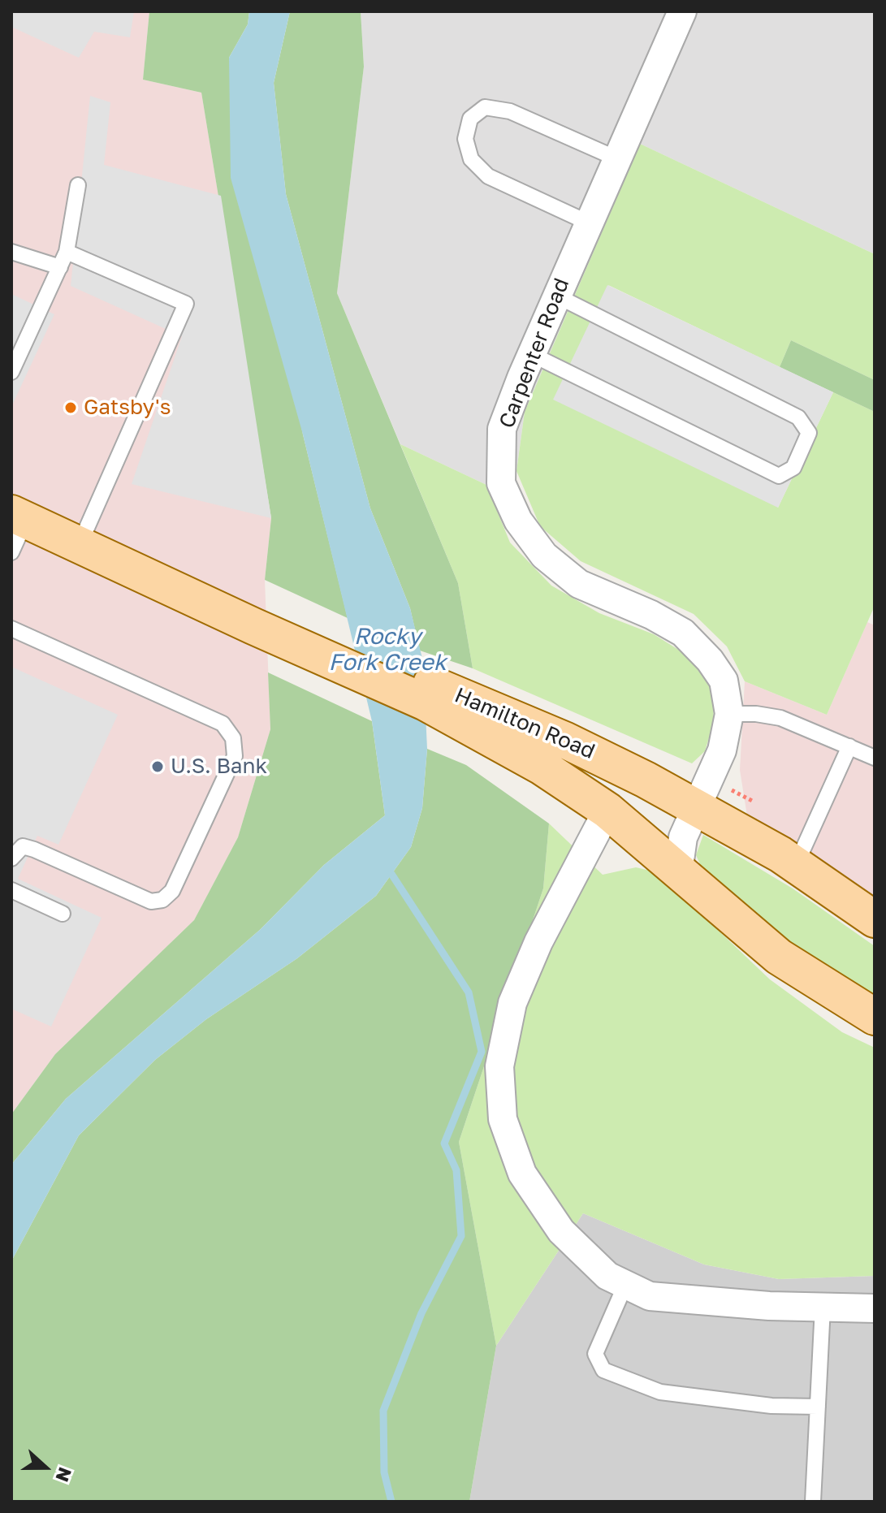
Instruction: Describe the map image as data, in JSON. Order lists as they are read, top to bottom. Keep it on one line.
{"streets":{"main road":["Hamilton Road"],"street":["Carpenter Road"]},"crossings":[["Carpenter Road","Hamilton Road"]],"water":["Rocky Fork Creek"],"places":["Gatsby's","U.S. Bank"],"north":"right"}
